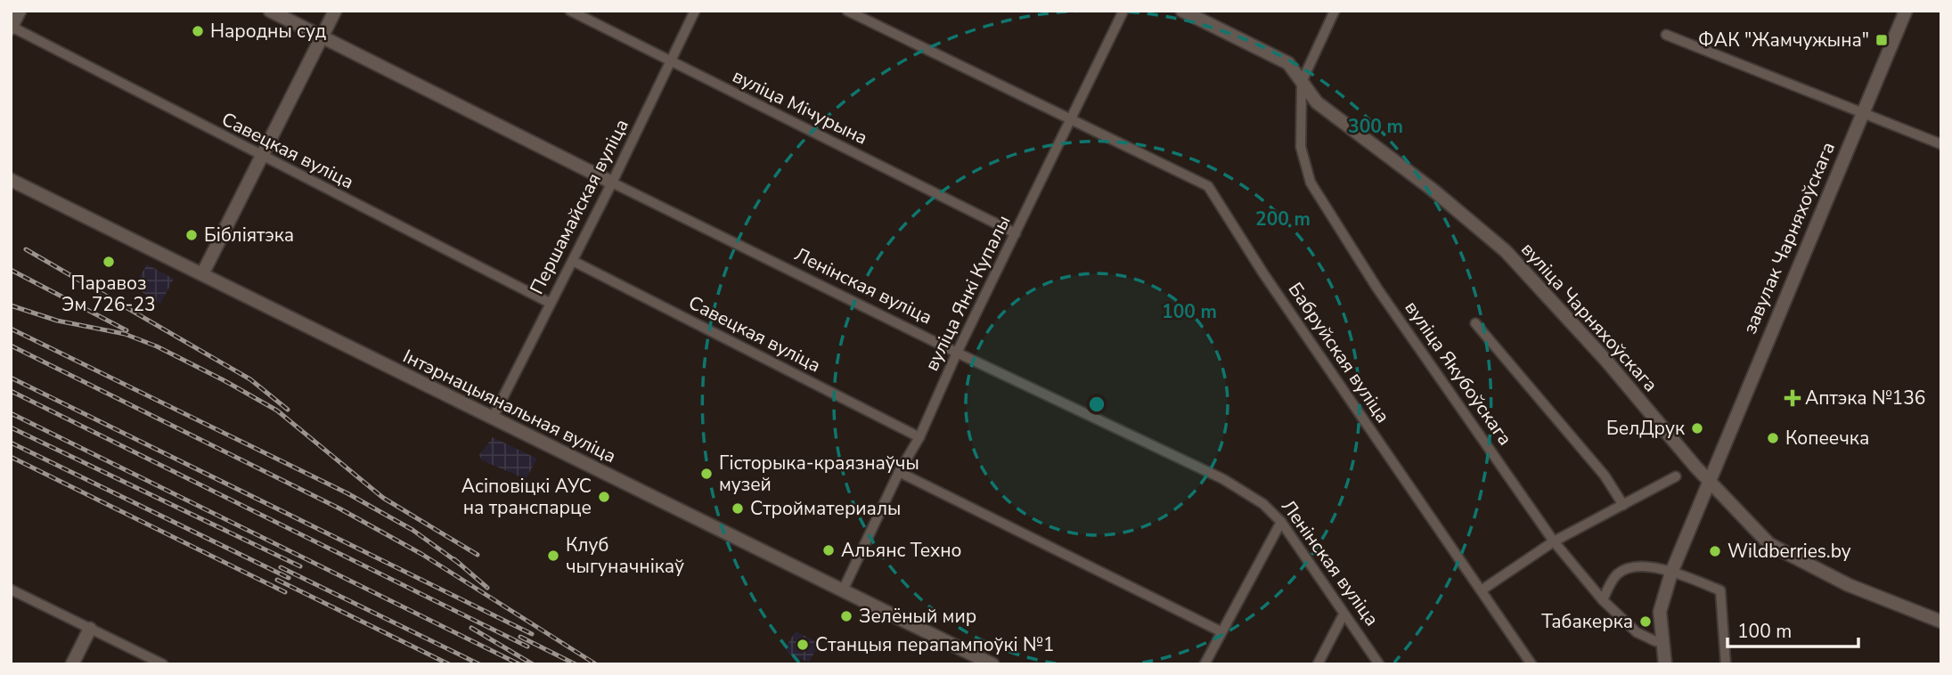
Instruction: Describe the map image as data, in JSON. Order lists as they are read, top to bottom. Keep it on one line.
{"streets":{"street":["вуліца Мічурына","Савецкая вуліца","Першамайская вуліца","завулак Чарняхоўскага","Ленінская вуліца","вуліца Янкі Купалы","вуліца Чарняхоўскага","Бабруйская вуліца","вуліца Якубоўскага","Інтэрнацыянальная вуліца"]},"crossings":[["вуліца Мічурына","Першамайская вуліца"],["вуліца Мічурына","вуліца Янкі Купалы"],["Савецкая вуліца","Першамайская вуліца"],["Савецкая вуліца","вуліца Янкі Купалы"],["Першамайская вуліца","Ленінская вуліца"],["Першамайская вуліца","Інтэрнацыянальная вуліца"],["завулак Чарняхоўскага","вуліца Чарняхоўскага"],["Ленінская вуліца","вуліца Янкі Купалы"],["вуліца Янкі Купалы","Бабруйская вуліца"],["вуліца Янкі Купалы","Інтэрнацыянальная вуліца"],["вуліца Чарняхоўскага","вуліца Якубоўскага"]],"places":{"other":["Народны суд","Бібліятэка","Паравоз Эм 726-23","БелДрук","Копеечка","Гісторыка-краязнаўчы музей","Асіповіцкі АУС на транспарце","Стройматериалы","Альянс Техно","Wildberries.by","Клуб чыгуначнікаў","Зелёный мир","Табакерка","Станцыя перапампоўкі №1"],"transit":["ФАК \"Жамчужына\""],"health":["Аптэка №136"]},"scale_bar":"100 m","rings":["300 m","200 m","100 m"]}
